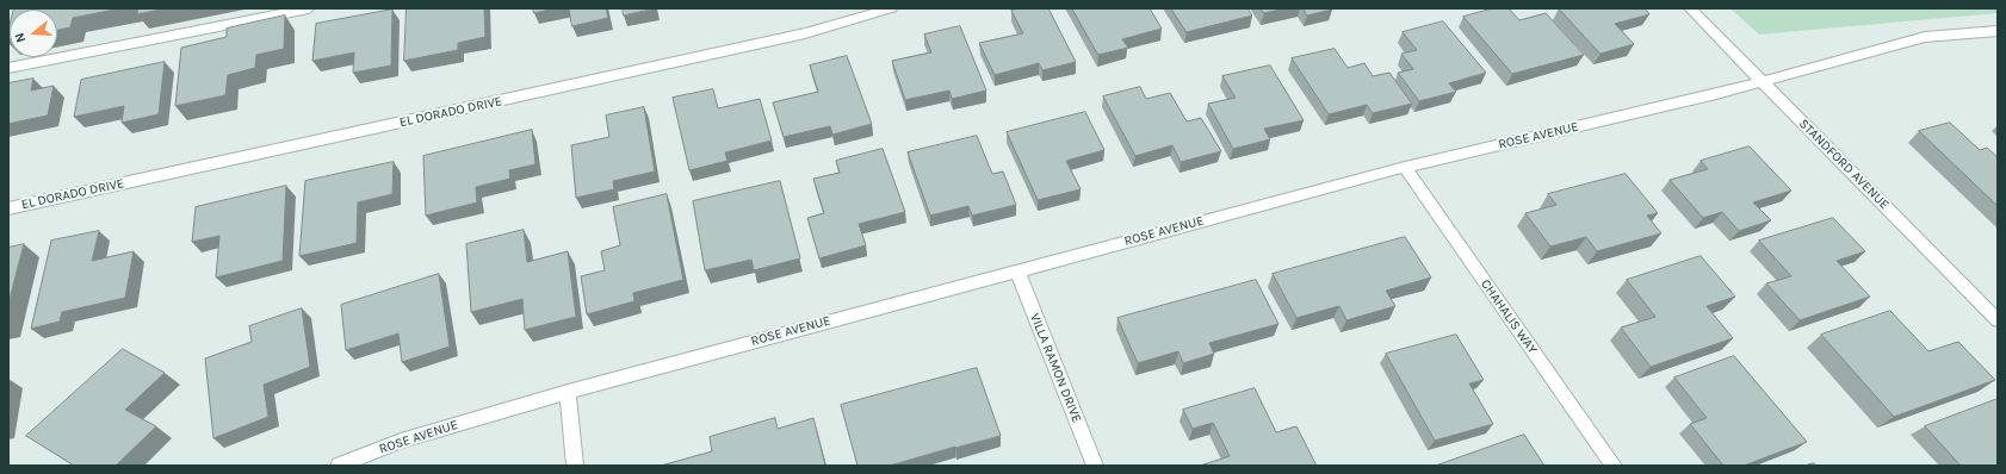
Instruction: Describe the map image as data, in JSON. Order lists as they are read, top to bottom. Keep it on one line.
{"streets":{"street":["EL DORADO DRIVE","ROSE AVENUE","STANDFORD AVENUE","CHAHALIS WAY","VILLA RAMON DRIVE"]},"crossings":[["ROSE AVENUE","STANDFORD AVENUE"],["ROSE AVENUE","CHAHALIS WAY"],["ROSE AVENUE","VILLA RAMON DRIVE"]],"north":"left"}
